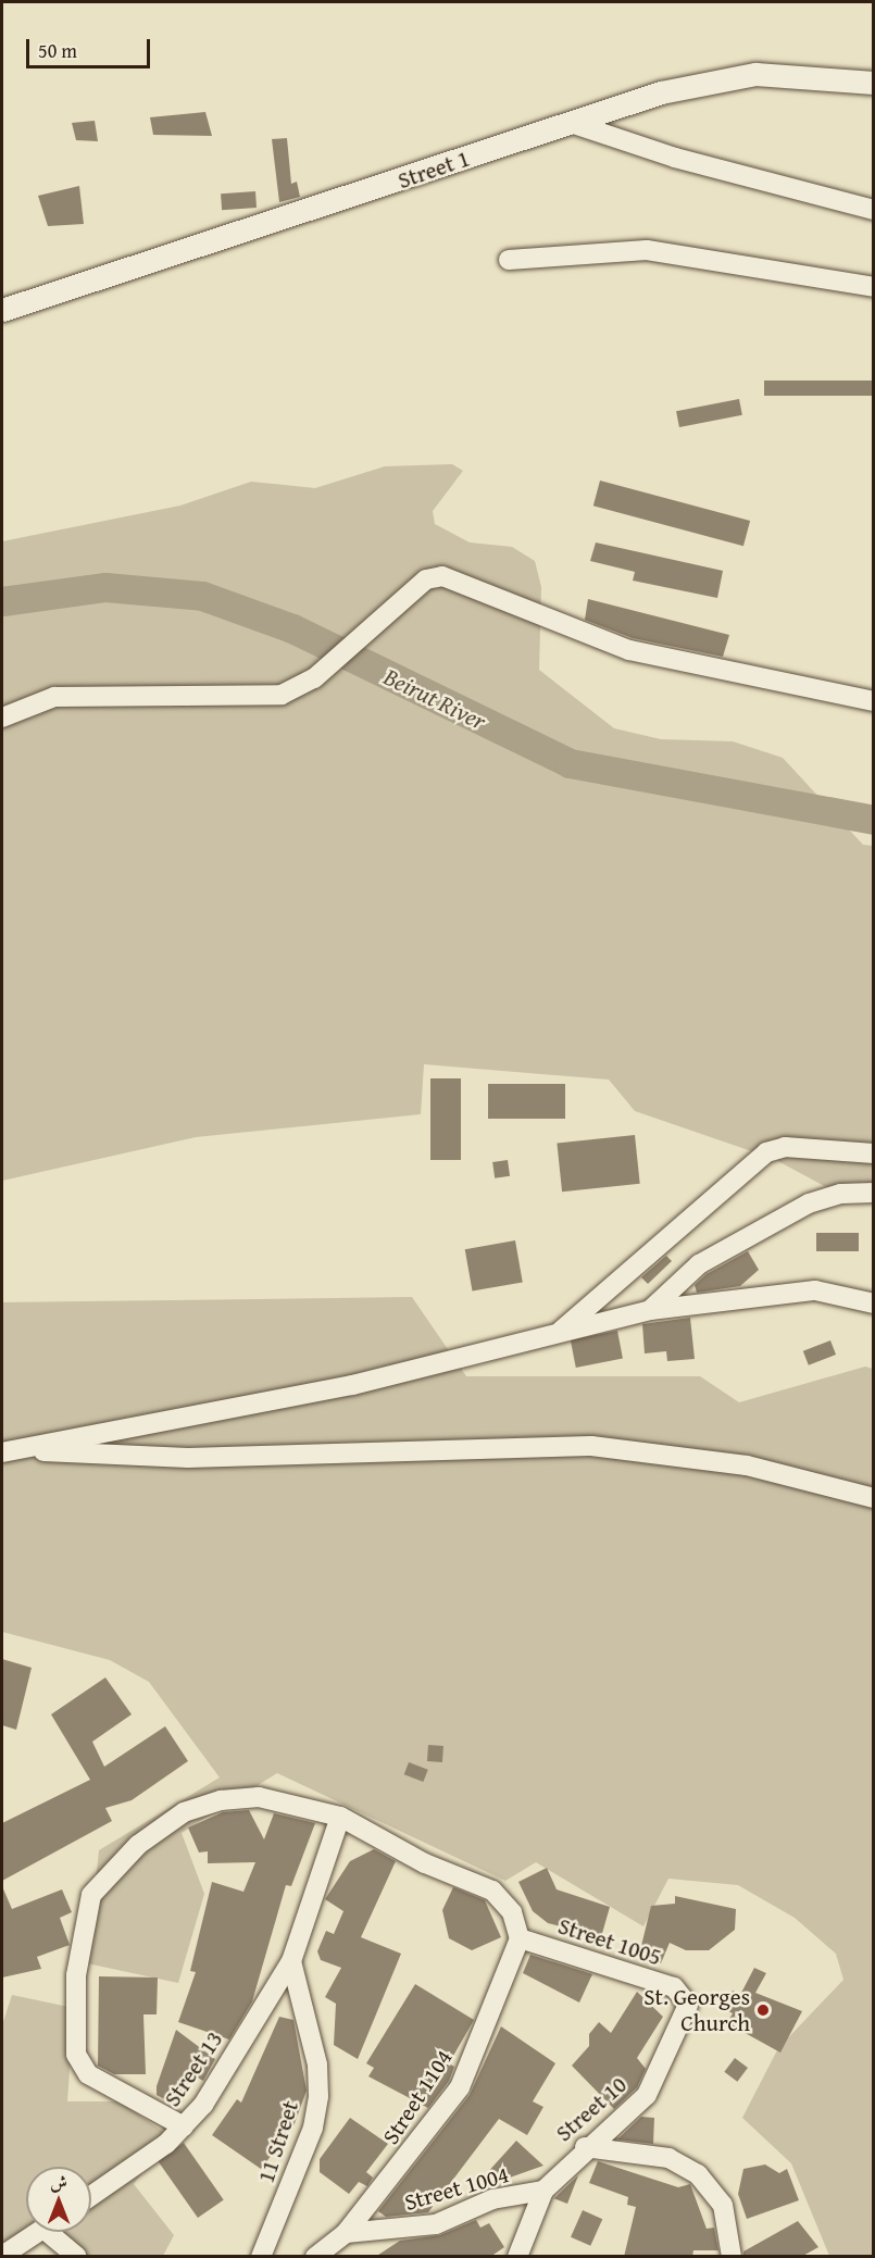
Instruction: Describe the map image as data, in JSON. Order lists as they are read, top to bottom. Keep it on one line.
{"streets":{"street":["Street 1","Street 1005","Street 13","Street 1104","Street 10","11 Street","Street 1004"]},"crossings":[["Street 1005","Street 1104"],["Street 1005","Street 10"],["Street 13","11 Street"],["Street 1104","Street 1004"],["Street 10","Street 1004"]],"water":["Beirut River"],"places":["St. Georges Church"],"scale_bar":"50 m","north":"top"}
